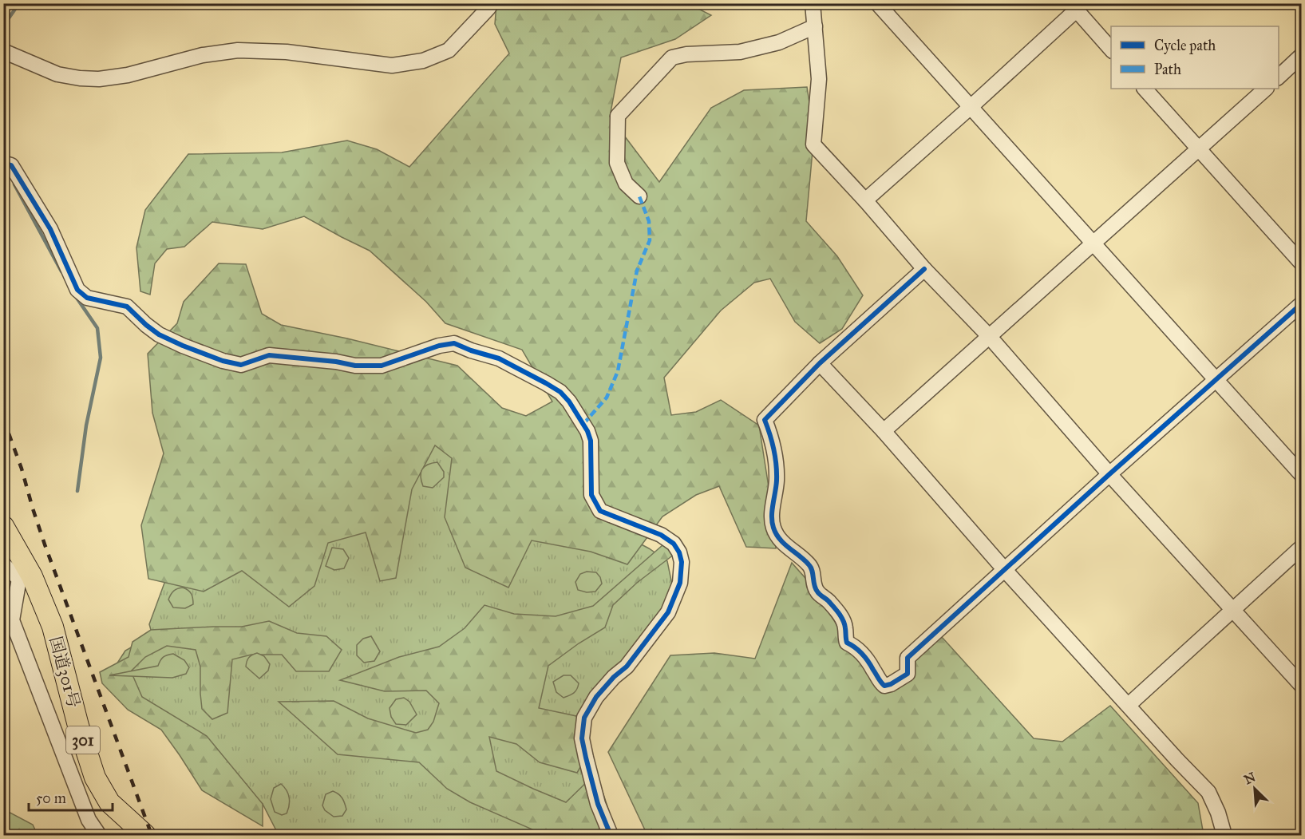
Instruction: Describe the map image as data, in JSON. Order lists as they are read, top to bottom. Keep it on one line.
{"streets":{"highway":["国道301号","301"]},"legend":["Cycle path","Path"],"scale_bar":"50 m","north":"top left"}
